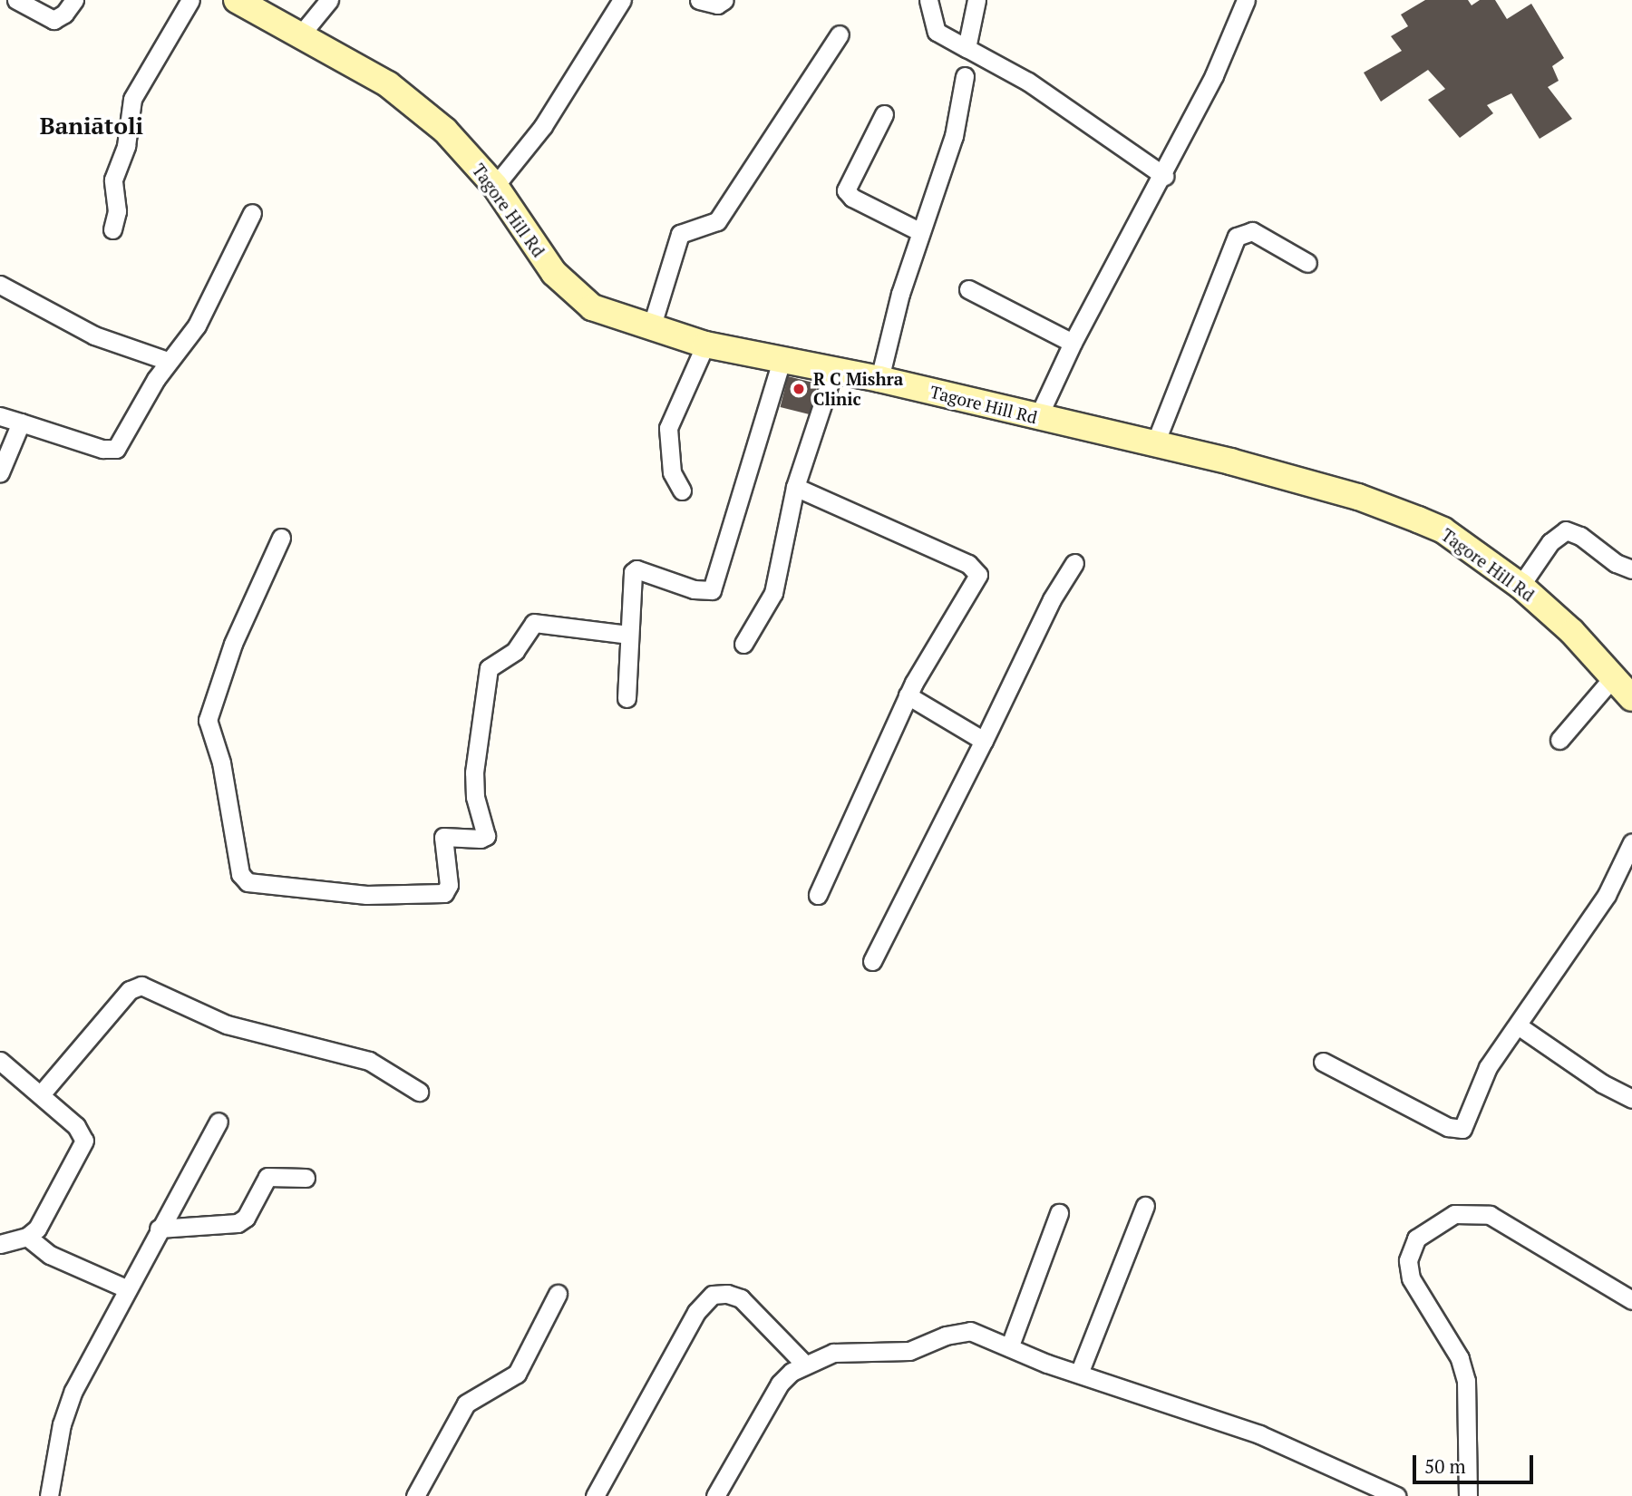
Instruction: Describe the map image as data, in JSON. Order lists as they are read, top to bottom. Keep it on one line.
{"streets":{"main road":["Tagore Hill Rd"]},"districts":["Baniātoli"],"places":["R C Mishra Clinic"],"scale_bar":"50 m"}
